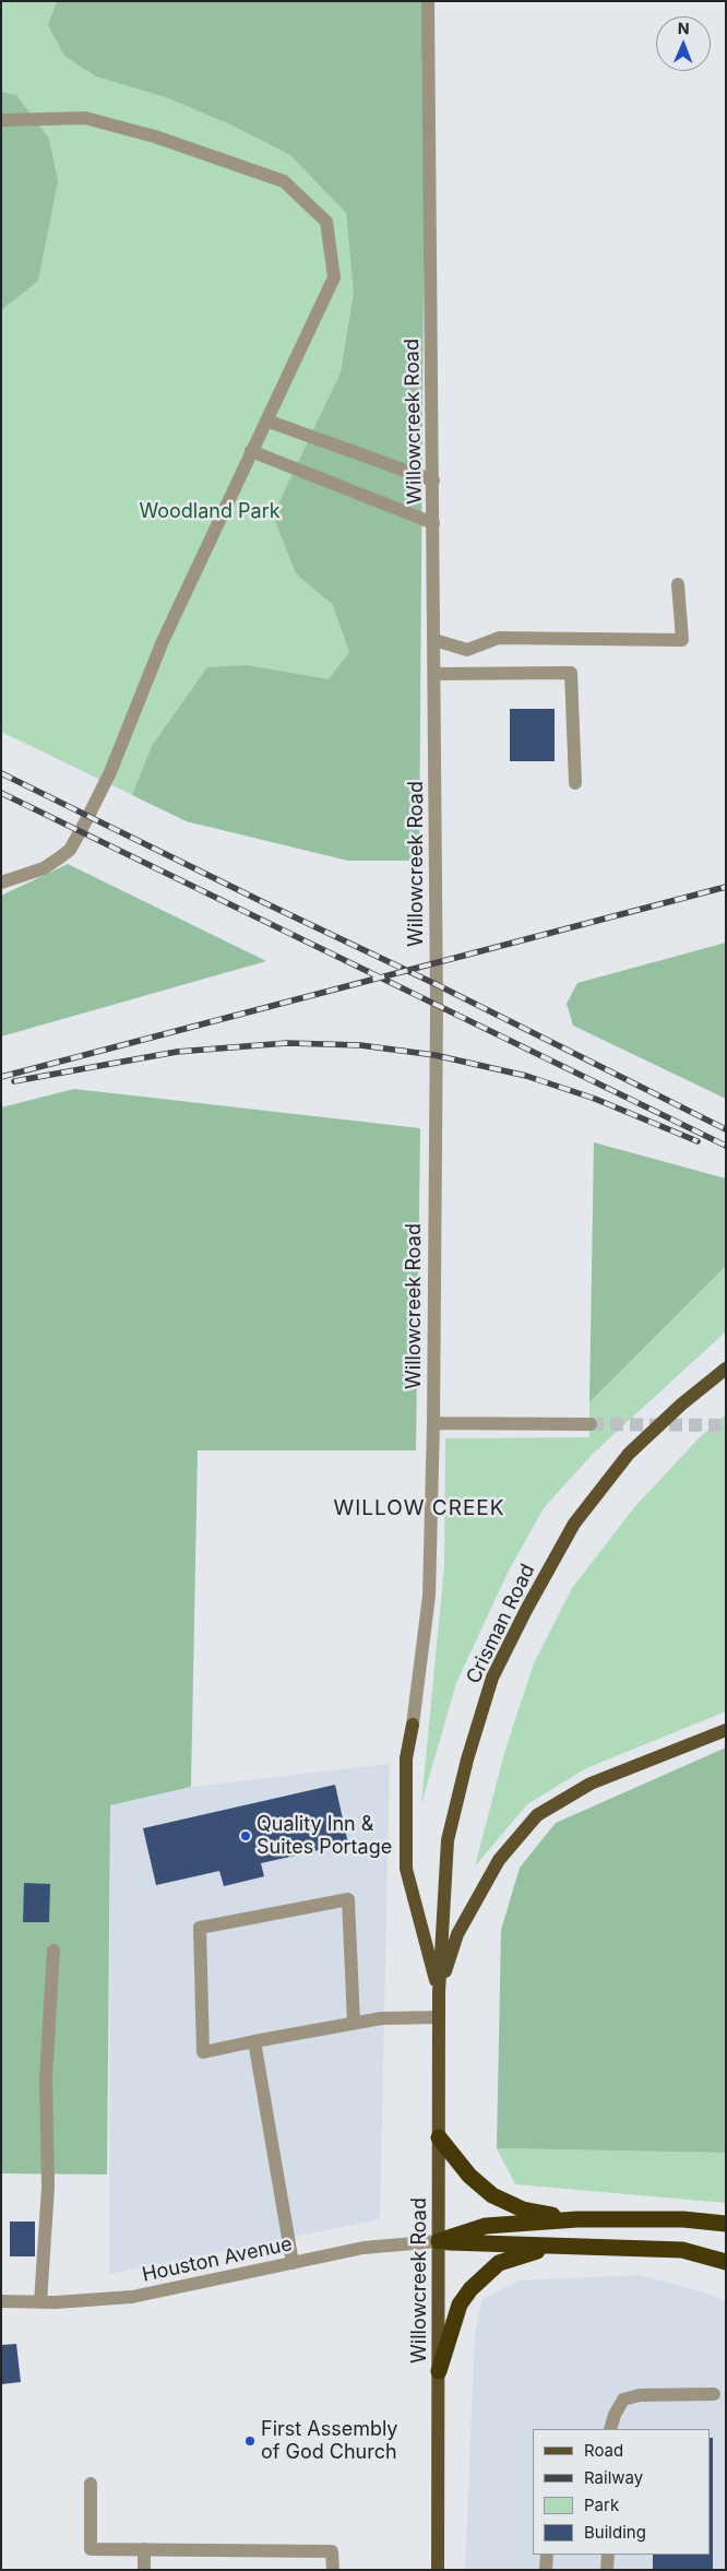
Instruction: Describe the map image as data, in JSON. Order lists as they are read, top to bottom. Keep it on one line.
{"streets":{"main road":["Willowcreek Road","Crisman Road"],"street":["Houston Avenue"]},"crossings":[["Willowcreek Road","Crisman Road"],["Willowcreek Road","Houston Avenue"]],"districts":["WILLOW CREEK"],"parks":["Woodland Park"],"places":["Quality Inn & Suites Portage","First Assembly of God Church"],"legend":["Road","Railway","Park","Building"],"north":"top"}
